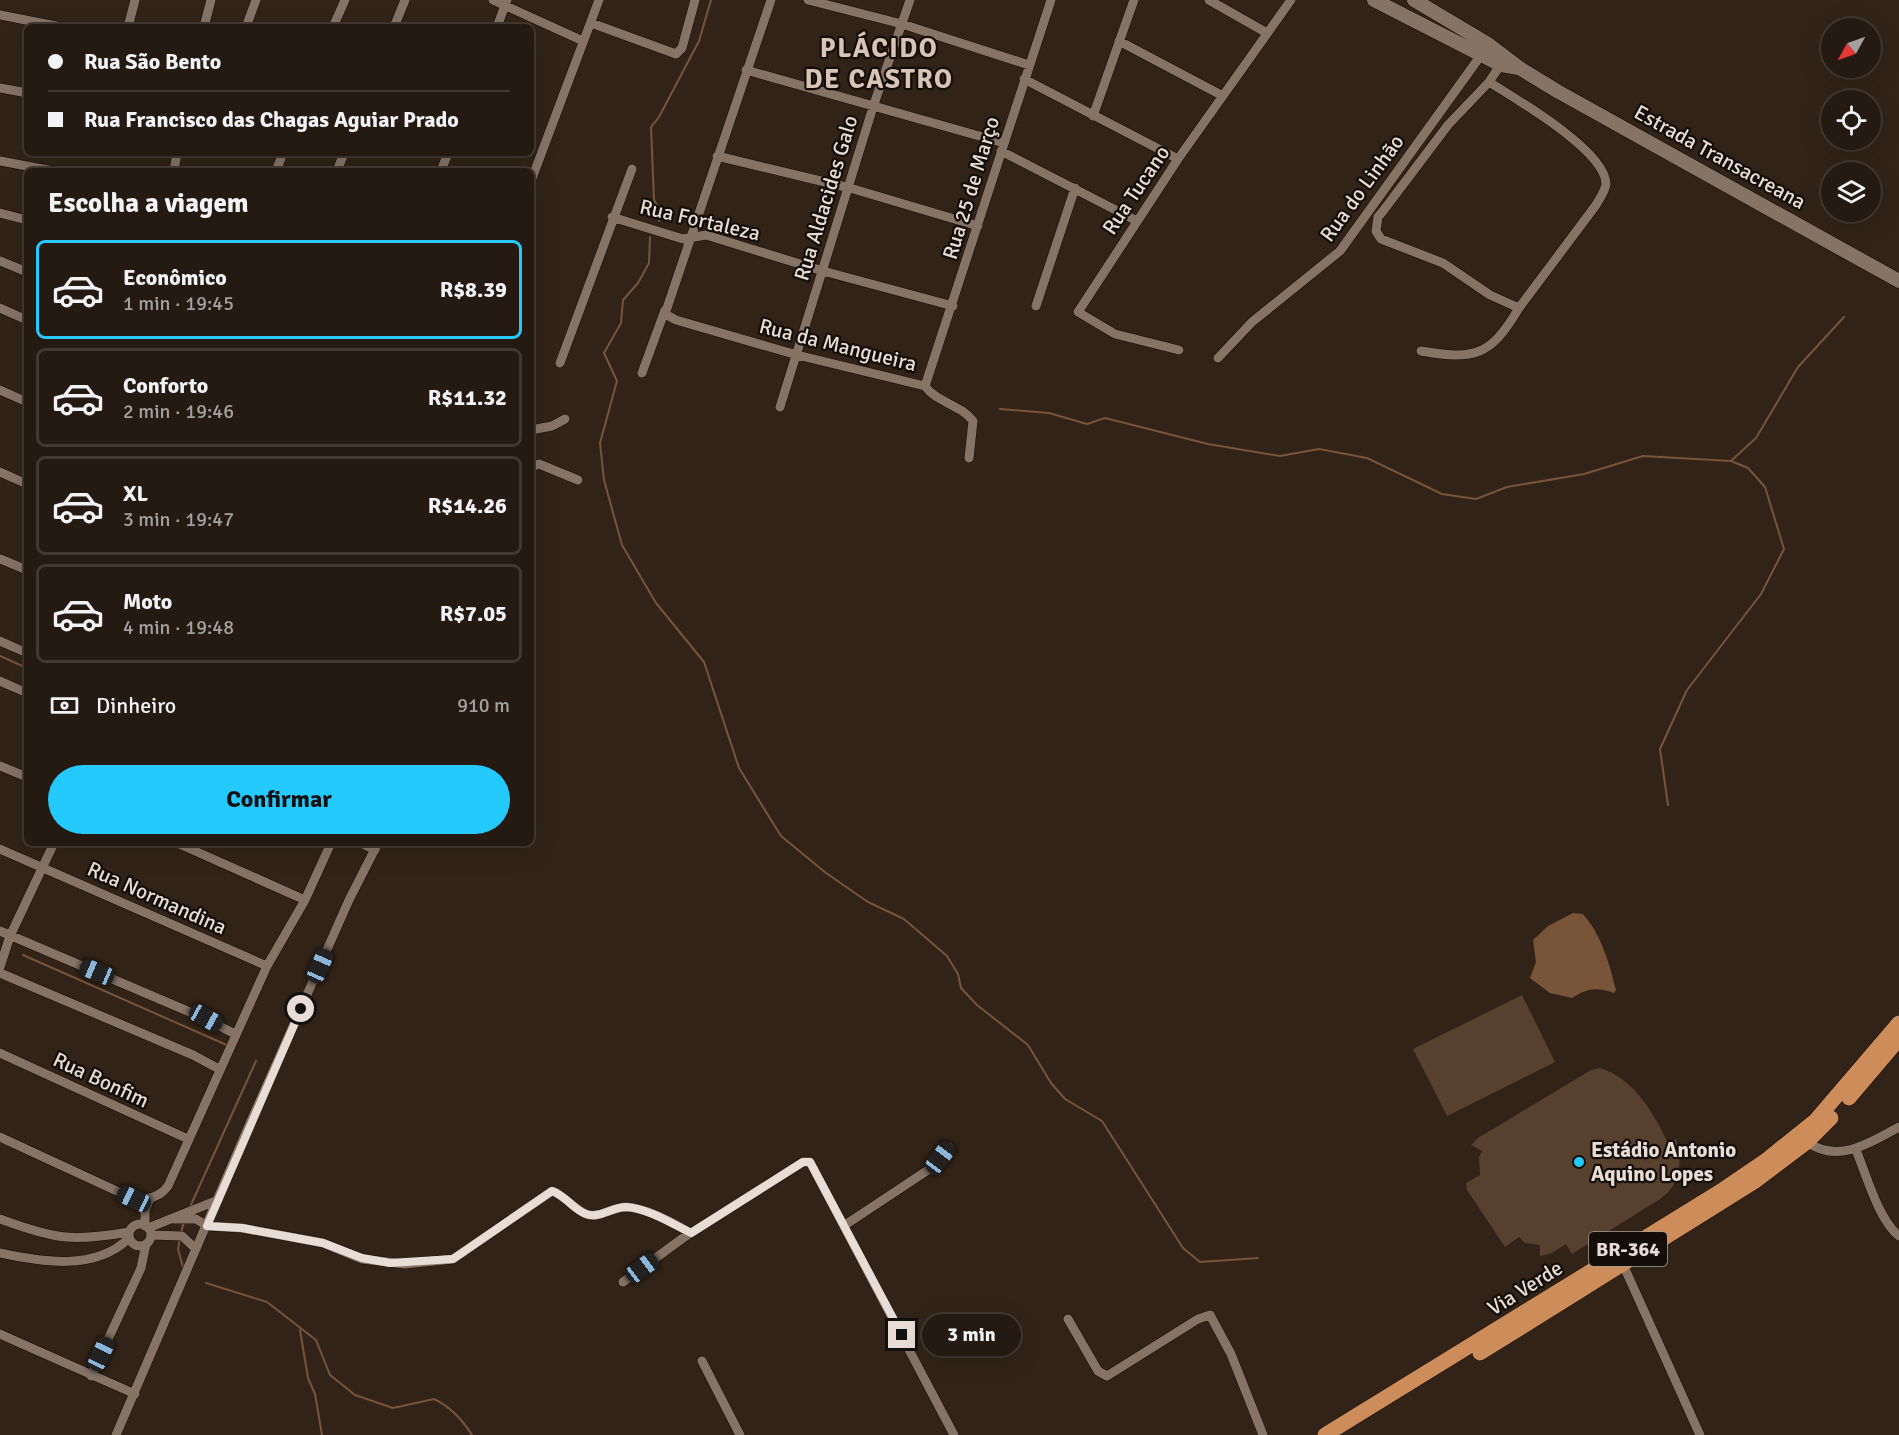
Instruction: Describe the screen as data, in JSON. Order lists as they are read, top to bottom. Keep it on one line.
{"streets":{"main road":["BR-364","Via Verde"],"street":["Estrada Transacreana","Rua 25 de Março","Rua do Linhão","Rua Tucano","Rua Aldacides Galo","Rua Fortaleza","Rua da Mangueira","Rua Normandina","Rua Bonfim"]},"crossings":[["Estrada Transacreana","Rua do Linhão"],["Rua 25 de Março","Rua Fortaleza"],["Rua 25 de Março","Rua da Mangueira"],["Rua Aldacides Galo","Rua Fortaleza"],["Rua Aldacides Galo","Rua da Mangueira"]],"districts":["PLÁCIDO DE CASTRO"],"places":["Estádio Antonio Aquino Lopes"],"north":"bottom left","page":{"banner":["Rua São Bento","Rua Francisco das Chagas Aguiar Prado"],"heading":"Escolha a viagem","list":[{"name":"Econômico","note":"1 min · 19:45","value":"R$8.39"},{"name":"Conforto","note":"2 min · 19:46","value":"R$11.32"},{"name":"XL","note":"3 min · 19:47","value":"R$14.26"},{"name":"Moto","note":"4 min · 19:48","value":"R$7.05"}],"pay":["Dinheiro","910 m"],"buttons":"Confirmar","bubble":"3 min"}}
